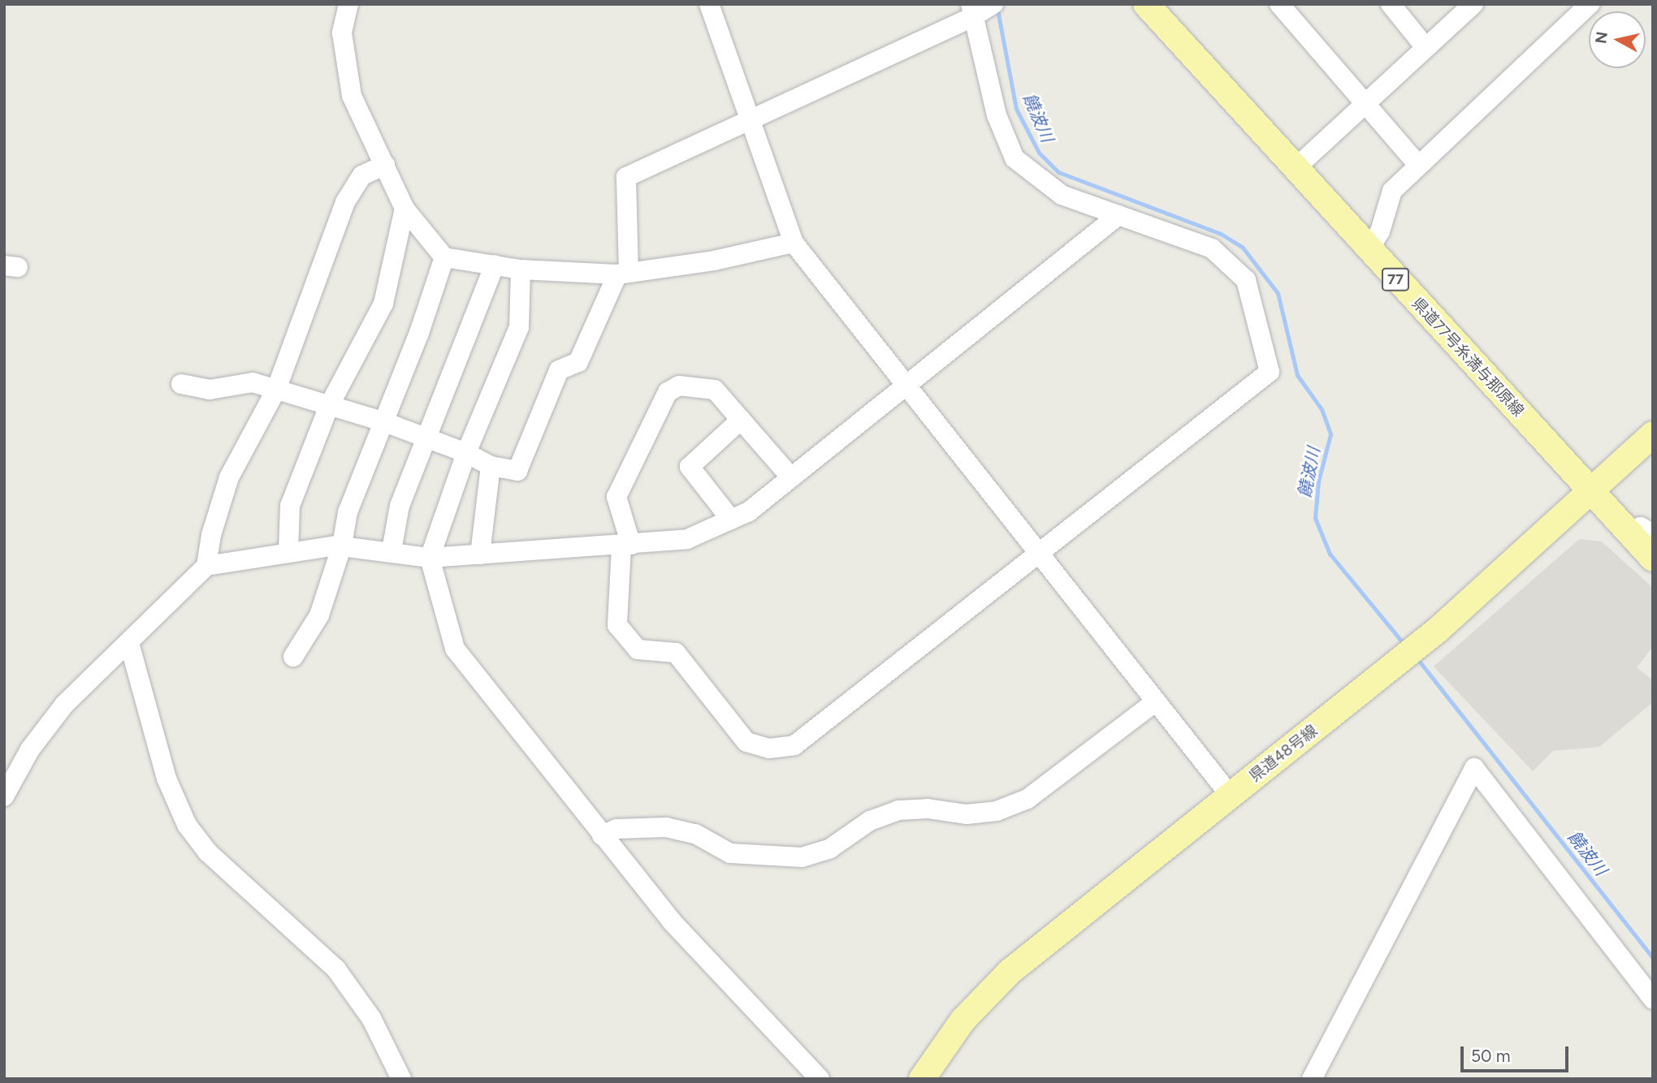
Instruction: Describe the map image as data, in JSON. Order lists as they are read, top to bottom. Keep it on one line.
{"streets":{"main road":["77","県道77号糸満与那原線","県道48号線"]},"crossings":[["県道77号糸満与那原線","県道48号線"]],"water":["饒波川"],"scale_bar":"50 m","north":"left"}
